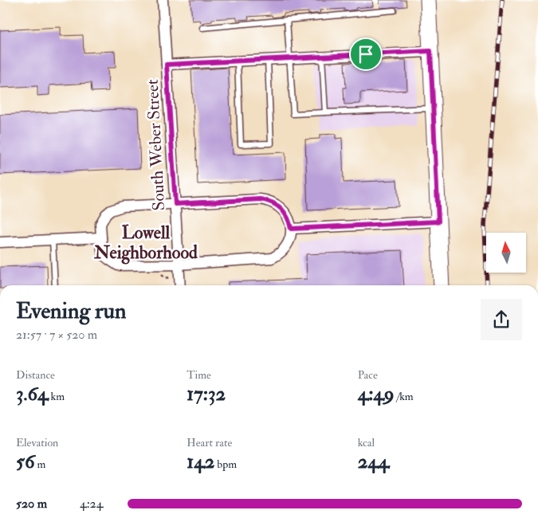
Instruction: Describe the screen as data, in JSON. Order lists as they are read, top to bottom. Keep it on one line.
{"streets":{"street":["South Weber Street"]},"districts":["Lowell Neighborhood"],"north":"top","page":{"heading":["Evening run","21:57 · 7 × 520 m"],"stats":[["Distance","3.64 km"],["Time","17:32"],["Pace","4:49 /km"],["Elevation","56 m"],["Heart rate","142 bpm"],["kcal","244"]],"list":[{"name":"520 m","note":"4:24"}]}}
